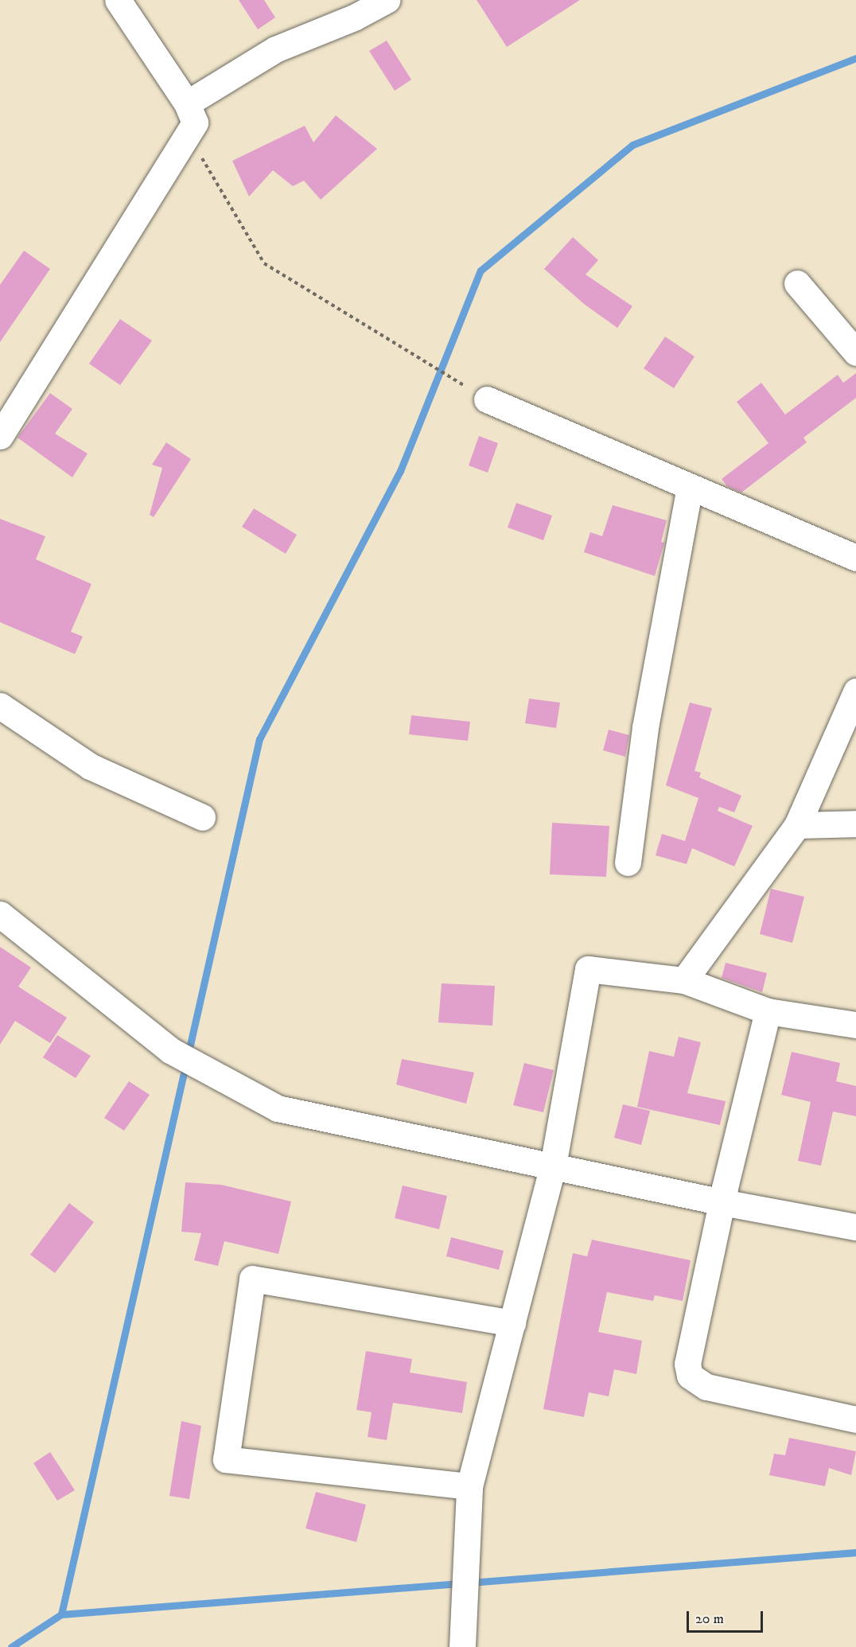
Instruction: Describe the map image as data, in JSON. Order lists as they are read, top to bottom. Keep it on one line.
{"scale_bar":"20 m"}
